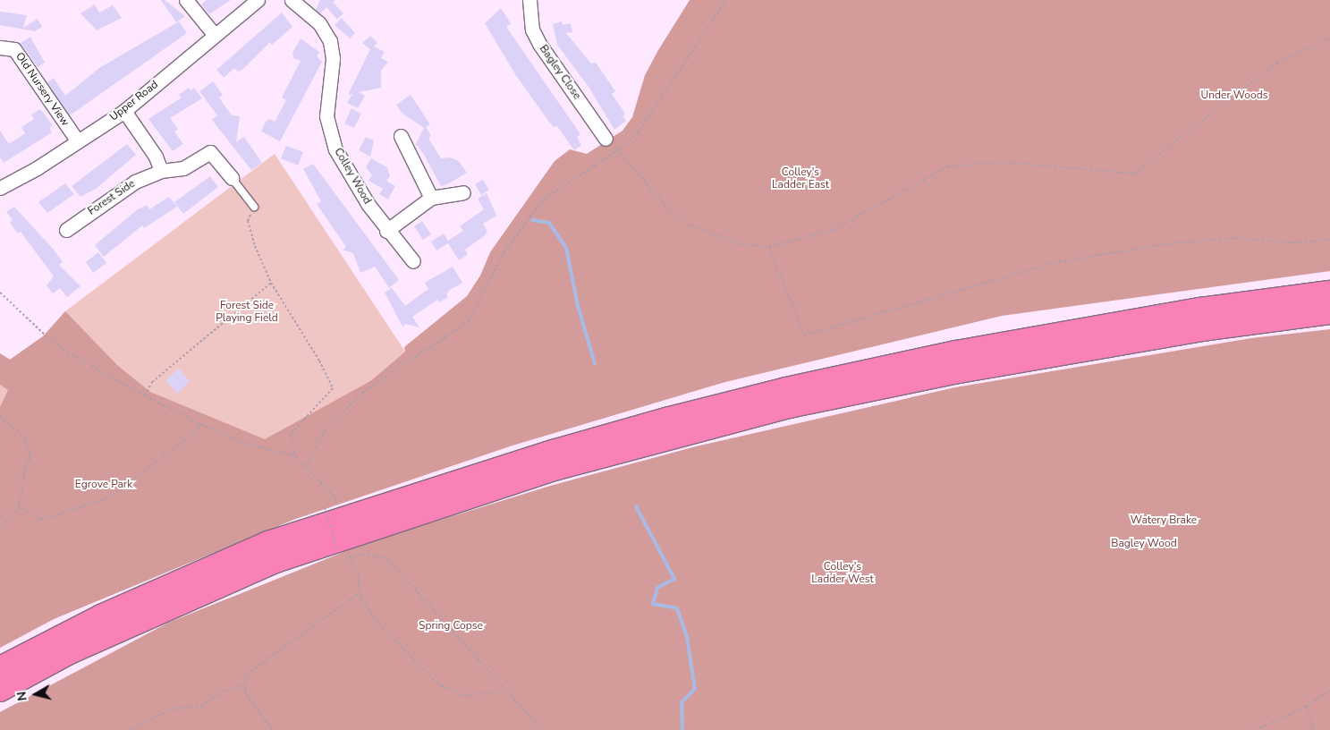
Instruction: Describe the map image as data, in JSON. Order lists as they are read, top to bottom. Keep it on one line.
{"streets":{"street":["Bagley Close","Old Nursery View","Upper Road","Colley Wood","Forest Side"]},"crossings":[["Old Nursery View","Upper Road"]],"parks":["Under Woods","Colley's Ladder East","Forest Side Playing Field","Egrove Park","Watery Brake","Bagley Wood","Colley's Ladder West","Spring Copse"],"north":"left"}
